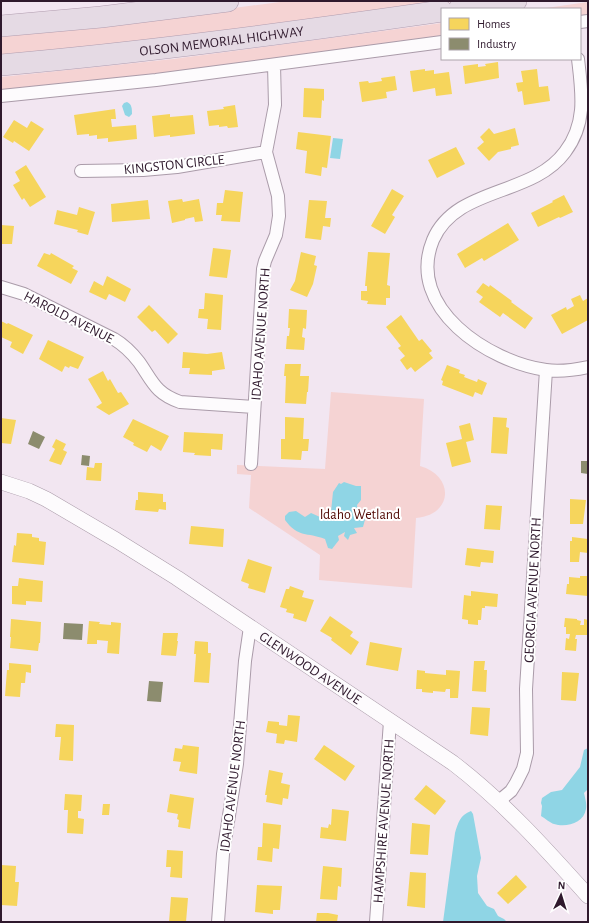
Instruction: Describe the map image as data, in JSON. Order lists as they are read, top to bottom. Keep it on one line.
{"streets":{"highway":["OLSON MEMORIAL HIGHWAY"],"street":["KINGSTON CIRCLE","HAROLD AVENUE","IDAHO AVENUE NORTH","GEORGIA AVENUE NORTH","GLENWOOD AVENUE","HAMPSHIRE AVENUE NORTH"]},"crossings":[["KINGSTON CIRCLE","IDAHO AVENUE NORTH"],["HAROLD AVENUE","IDAHO AVENUE NORTH"],["IDAHO AVENUE NORTH","GLENWOOD AVENUE"],["GEORGIA AVENUE NORTH","GLENWOOD AVENUE"],["GLENWOOD AVENUE","HAMPSHIRE AVENUE NORTH"]],"parks":["Idaho Wetland"],"legend":["Homes","Industry"],"north":"top"}
